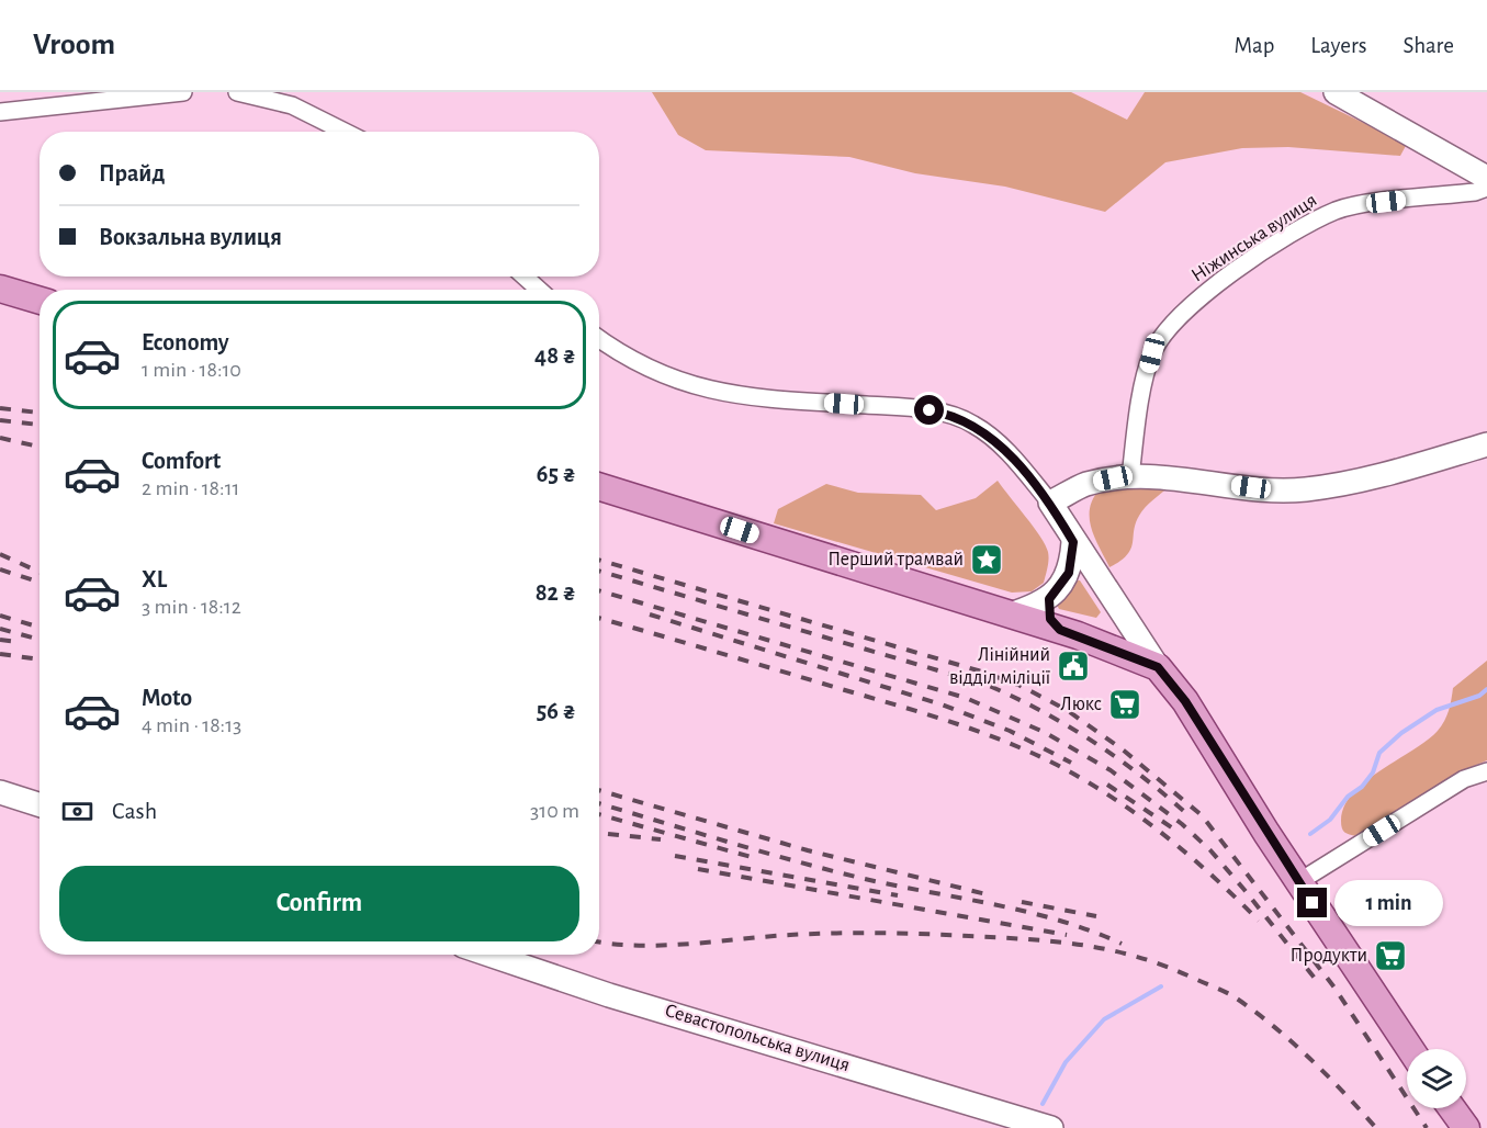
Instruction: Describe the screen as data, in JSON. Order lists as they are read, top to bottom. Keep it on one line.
{"streets":{"street":["Ніжинська вулиця","Севастопольська вулиця"]},"places":{"place":["Перший трамвай"],"public building":["Лінійний відділ міліції"],"supermarket":["Люкс","Продукти"]},"page":{"header":"Vroom","nav":["Map","Layers","Share"],"banner":["Прайд","Вокзальна вулиця"],"list":[{"name":"Economy","note":"1 min · 18:10","value":"48 ₴"},{"name":"Comfort","note":"2 min · 18:11","value":"65 ₴"},{"name":"XL","note":"3 min · 18:12","value":"82 ₴"},{"name":"Moto","note":"4 min · 18:13","value":"56 ₴"}],"pay":["Cash","310 m"],"buttons":"Confirm","bubble":"1 min"}}
